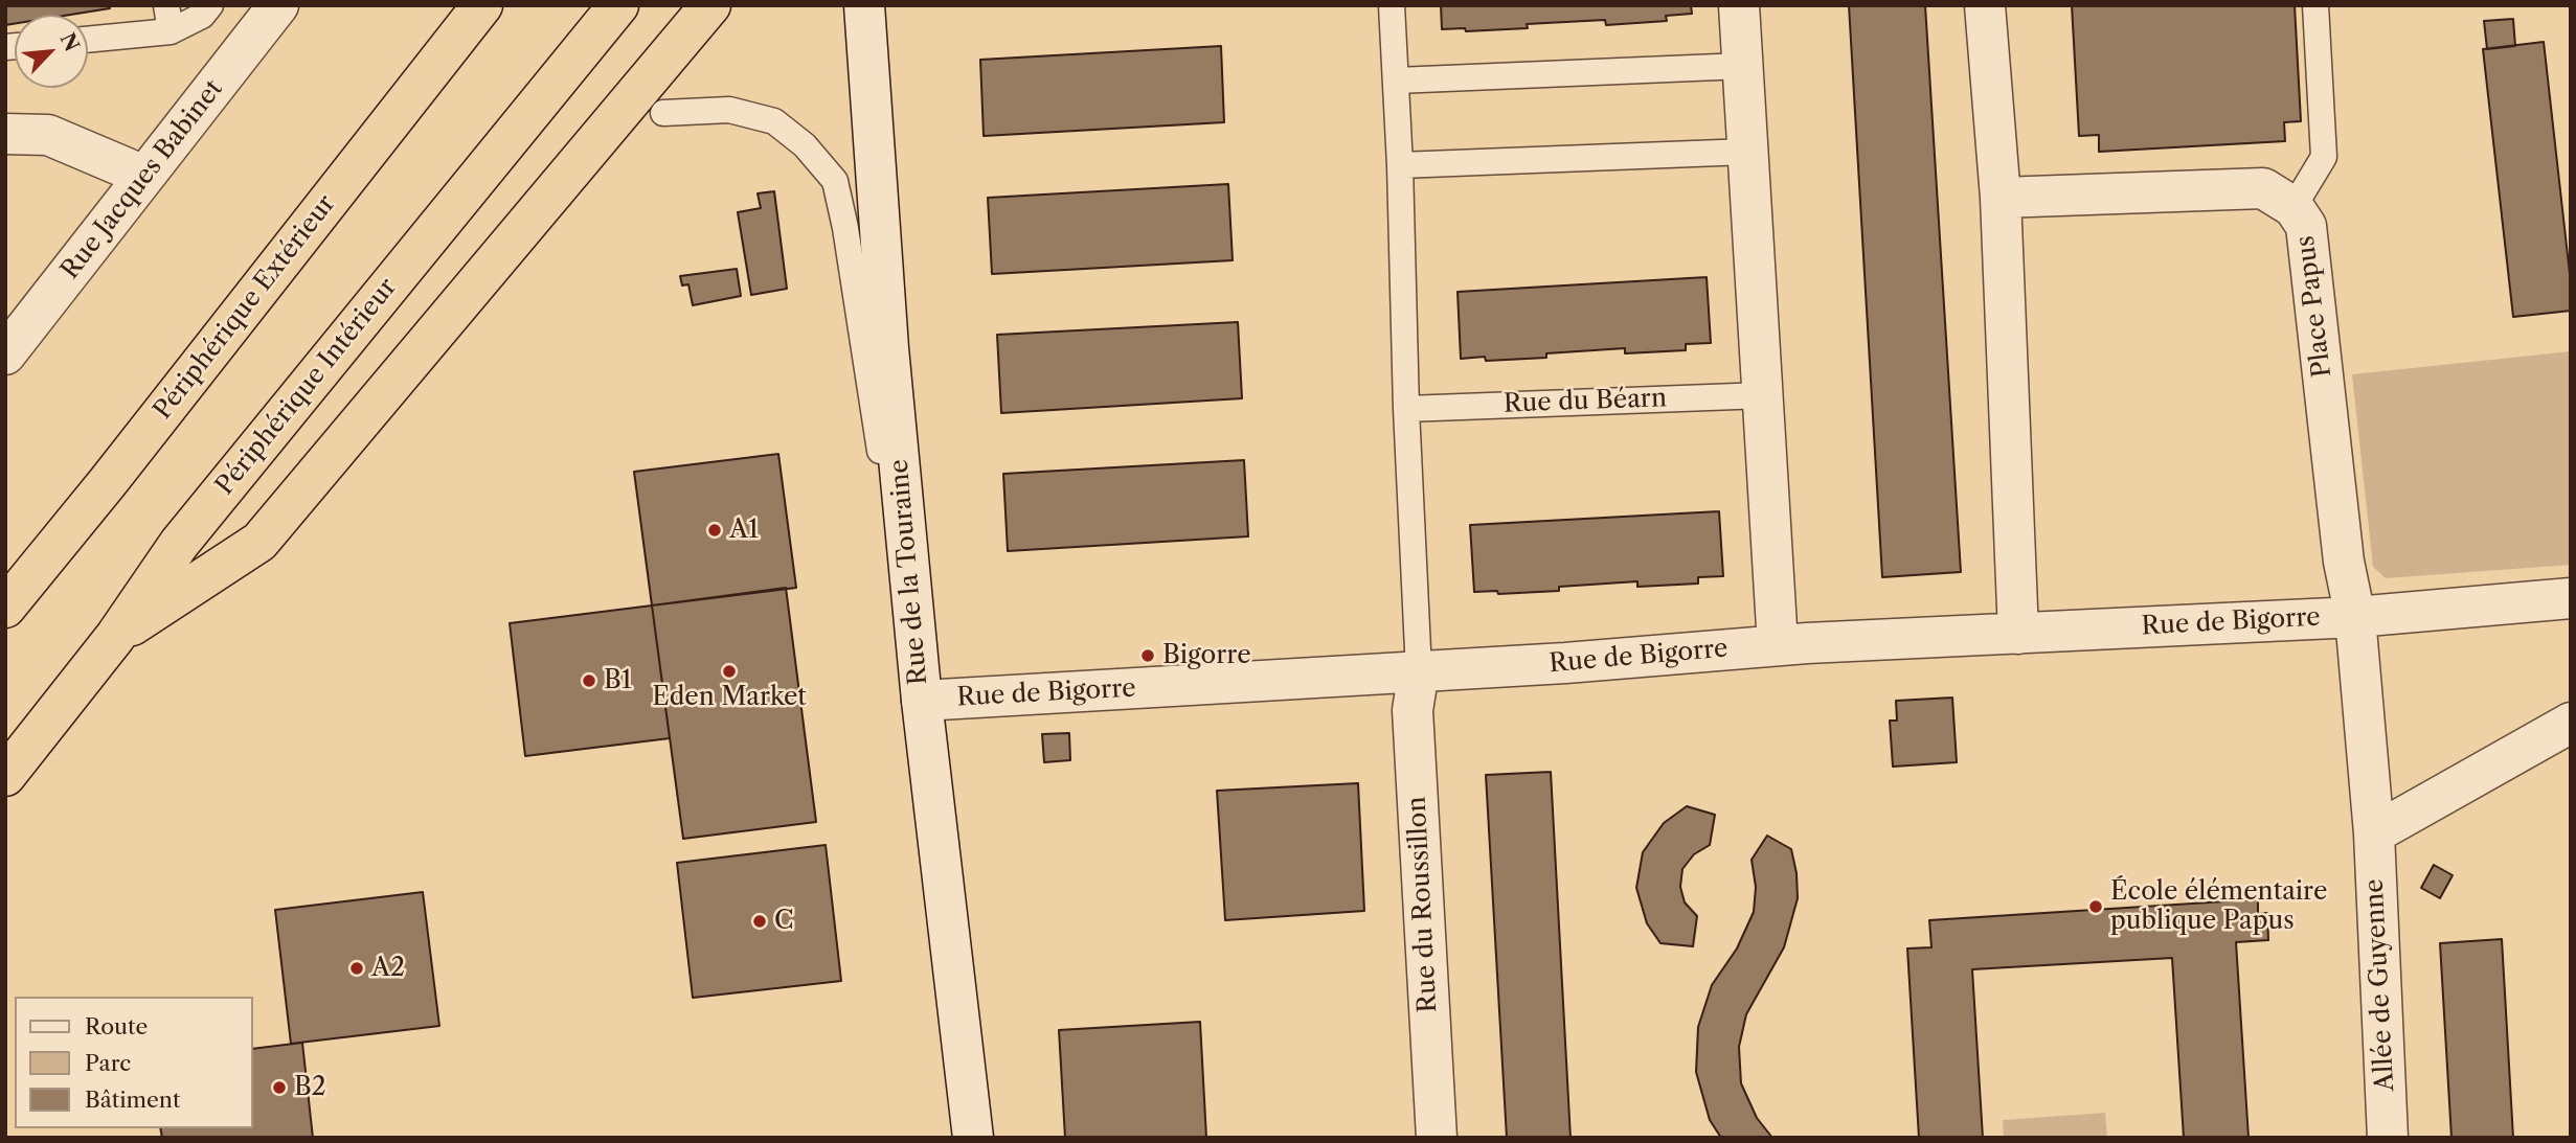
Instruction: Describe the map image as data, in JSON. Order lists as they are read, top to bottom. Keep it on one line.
{"streets":{"highway":["Périphérique Extérieur","Périphérique Intérieur"],"street":["Rue Jacques Babinet","Place Papus","Rue de la Touraine","Rue de Bigorre","Rue du Roussillon","Allée de Guyenne"],"lane":["Rue du Béarn"]},"crossings":[["Place Papus","Rue de Bigorre"],["Place Papus","Allée de Guyenne"],["Rue de la Touraine","Rue de Bigorre"],["Rue de Bigorre","Rue du Roussillon"],["Rue de Bigorre","Allée de Guyenne"]],"places":["A1","Bigorre","Eden Market","B1","École élémentaire publique Papus","C","A2","B2"],"legend":["Route","Parc","Bâtiment"],"north":"top right"}
